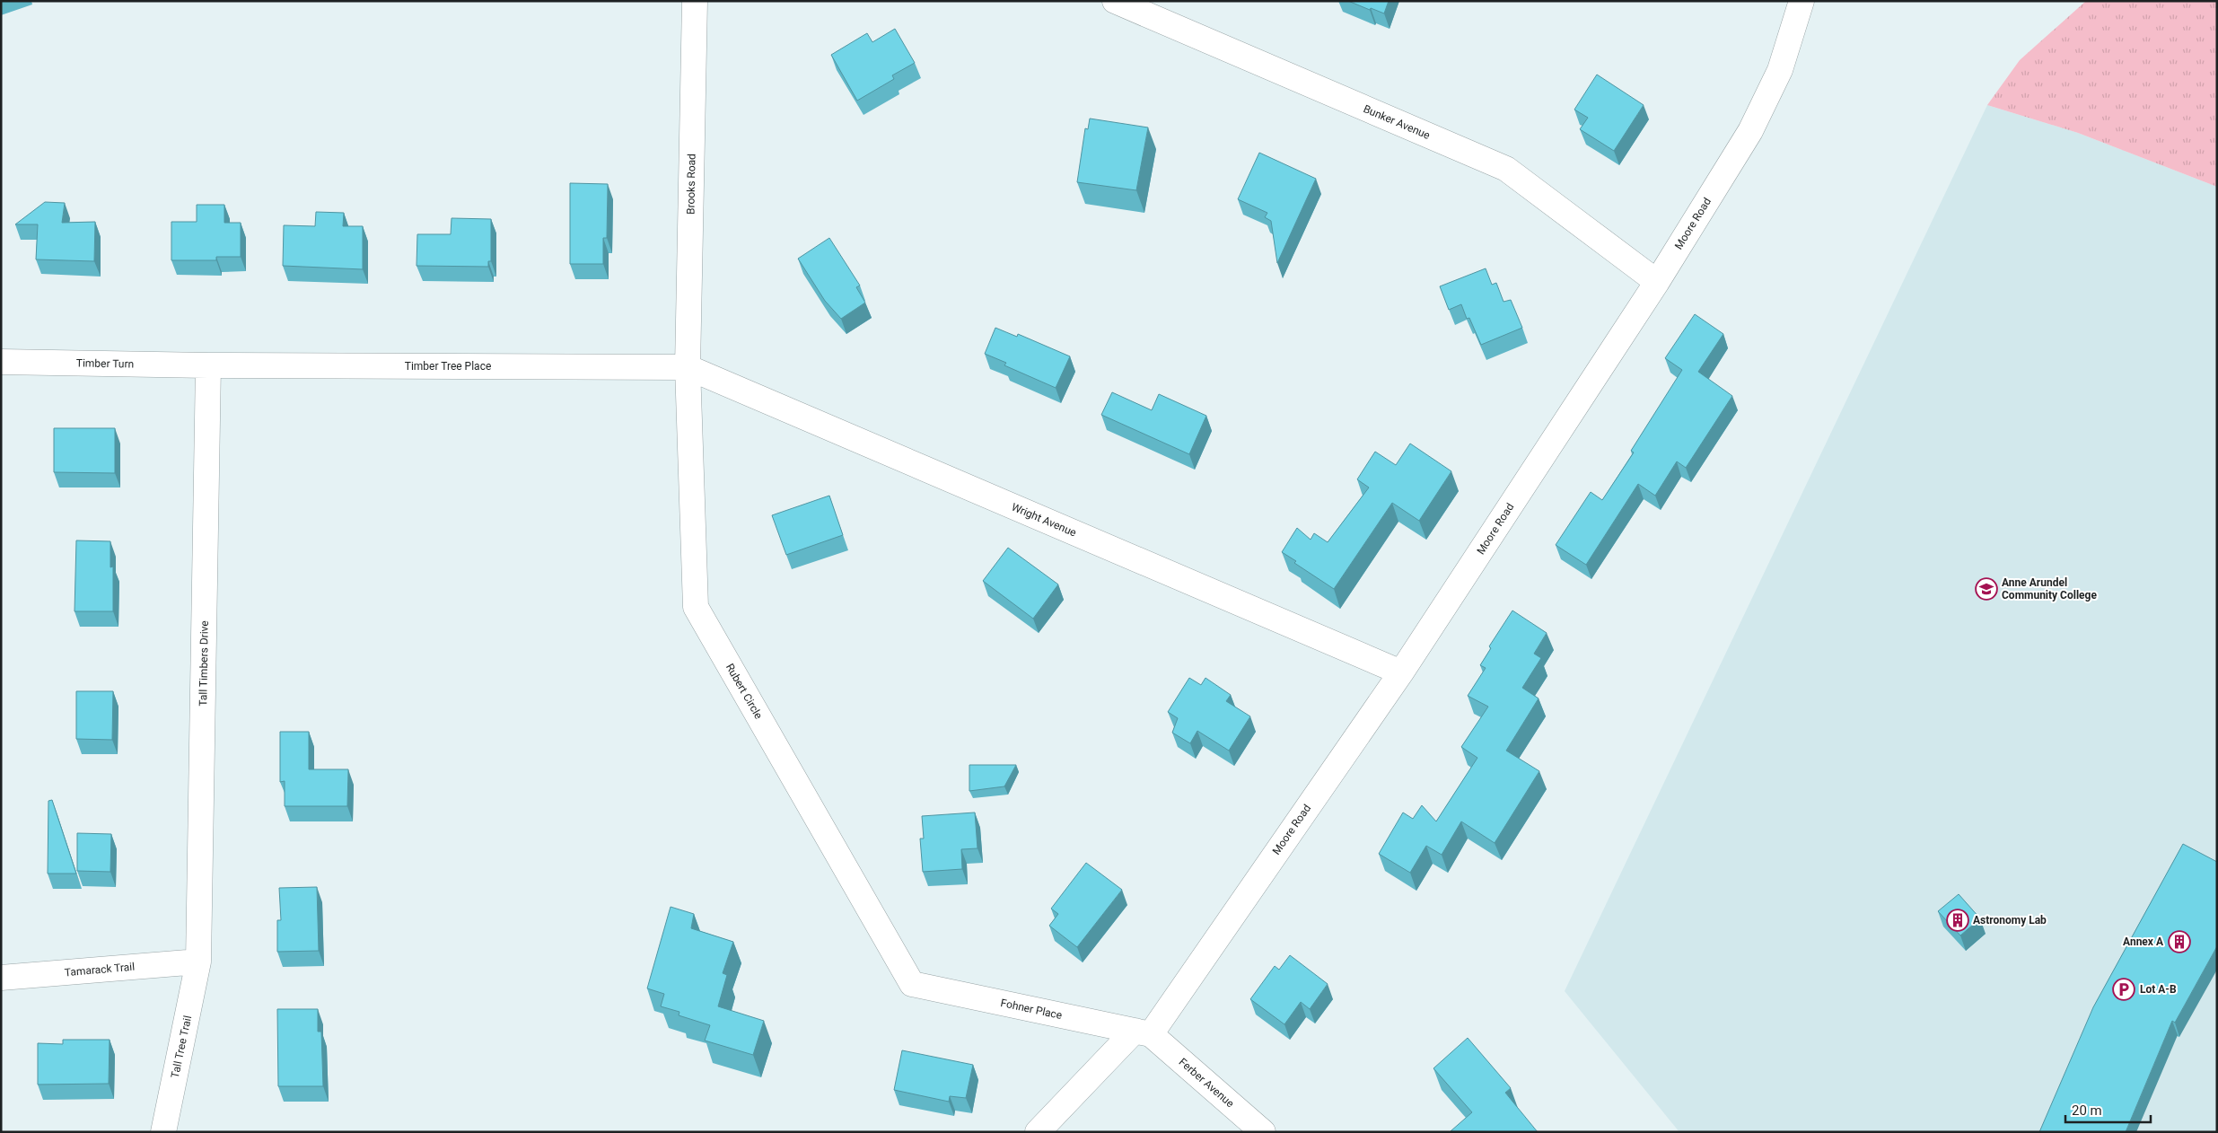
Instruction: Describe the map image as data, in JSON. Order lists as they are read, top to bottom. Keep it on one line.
{"streets":{"street":["Bunker Avenue","Brooks Road","Moore Road","Timber Turn","Timber Tree Place","Wright Avenue","Tall Timbers Drive","Rubert Circle","Tamarack Trail","Fohner Place","Tall Tree Trail","Ferber Avenue"]},"crossings":[["Bunker Avenue","Moore Road"],["Brooks Road","Timber Tree Place"],["Brooks Road","Wright Avenue"],["Brooks Road","Rubert Circle"],["Moore Road","Wright Avenue"],["Moore Road","Fohner Place"],["Moore Road","Ferber Avenue"],["Timber Turn","Timber Tree Place"],["Timber Turn","Tall Timbers Drive"],["Timber Tree Place","Wright Avenue"],["Timber Tree Place","Tall Timbers Drive"],["Timber Tree Place","Rubert Circle"],["Wright Avenue","Rubert Circle"],["Tall Timbers Drive","Tamarack Trail"],["Tall Timbers Drive","Tall Tree Trail"],["Rubert Circle","Fohner Place"],["Tamarack Trail","Tall Tree Trail"],["Fohner Place","Ferber Avenue"]],"places":{"school or university":["Anne Arundel Community College"],"building":["Astronomy Lab","Annex A"],"parking":["Lot A-B"]},"scale_bar":"20 m"}
